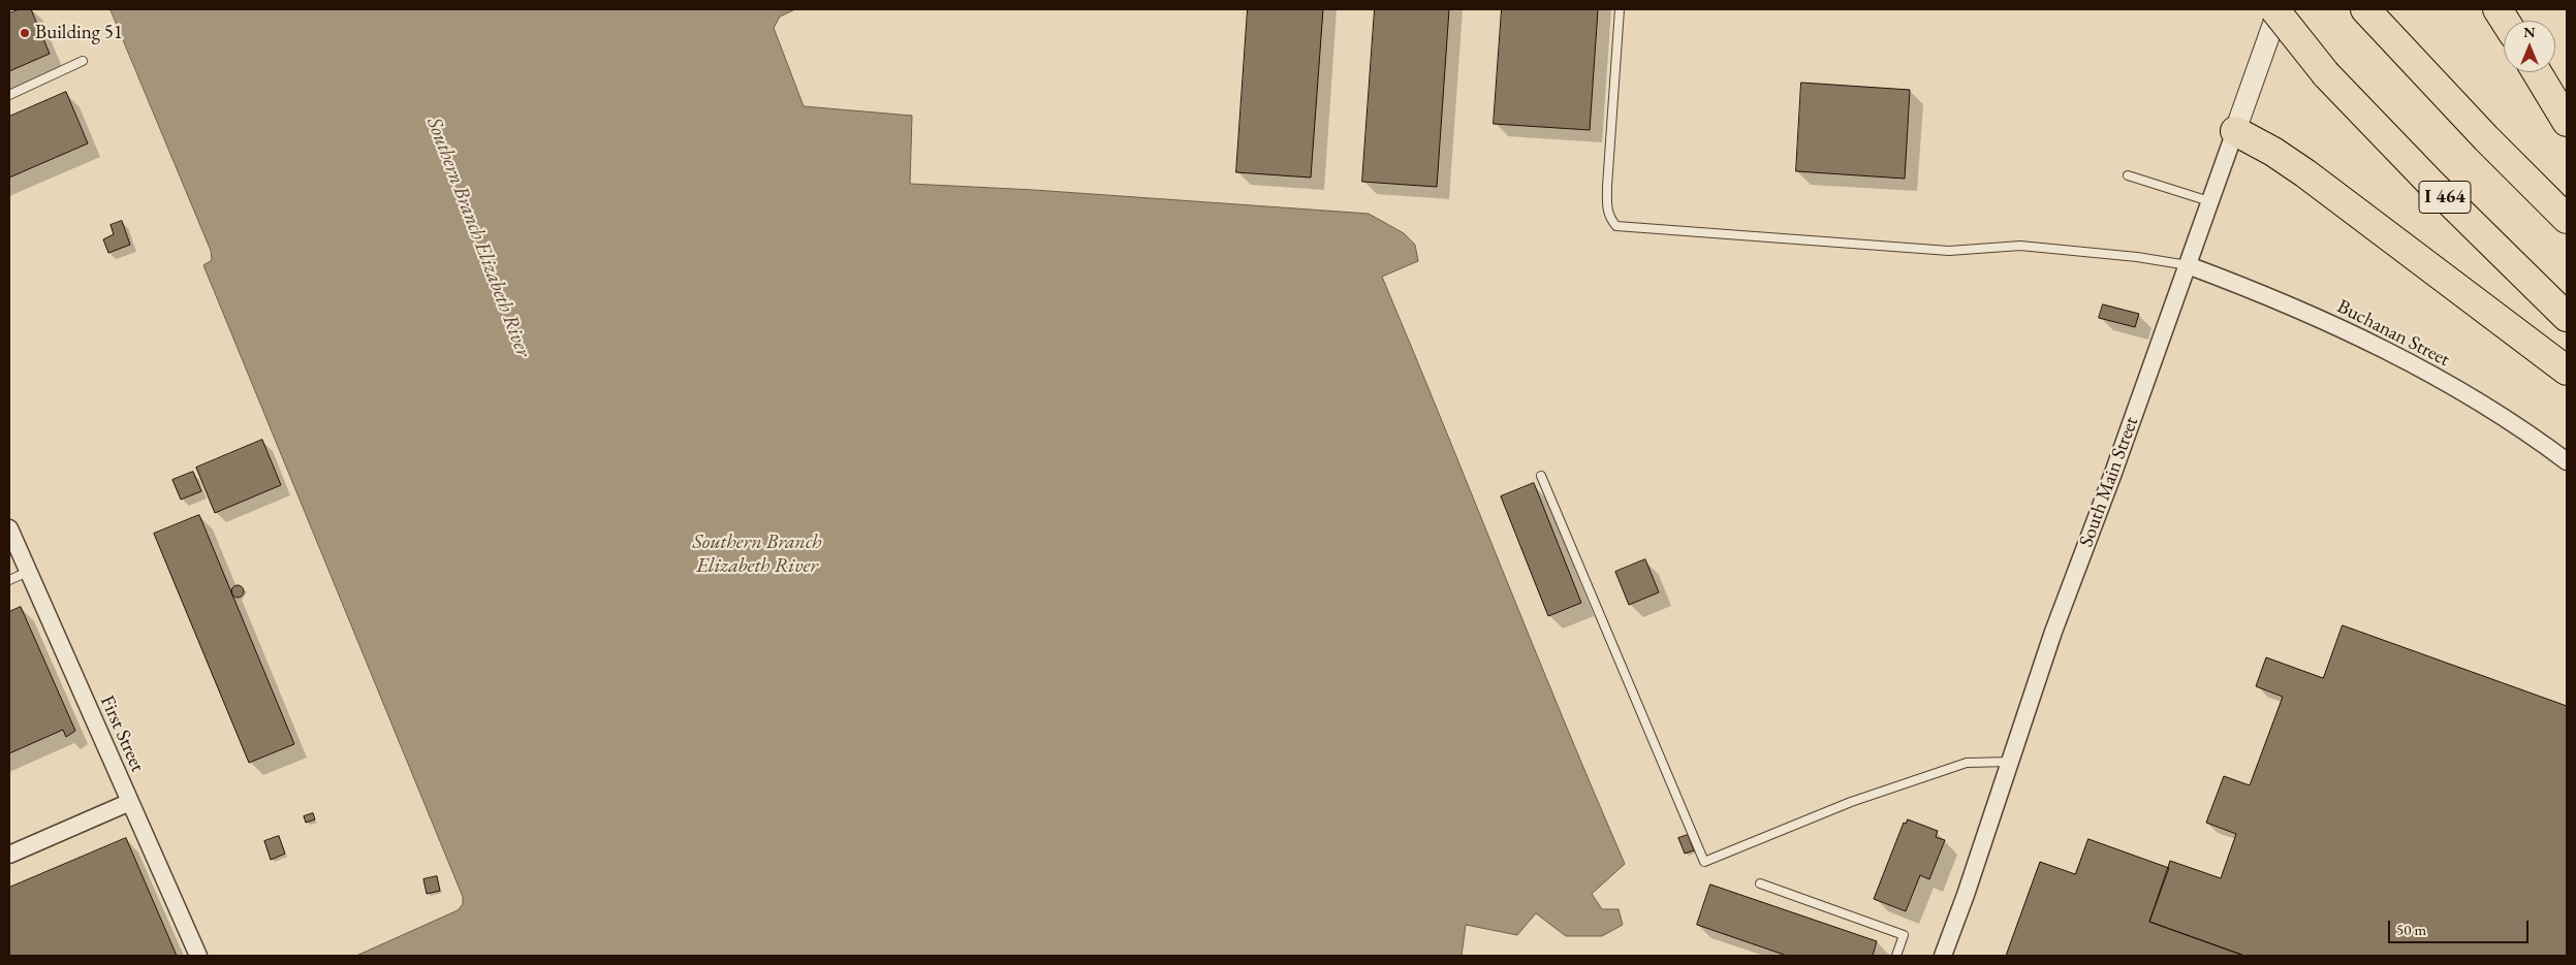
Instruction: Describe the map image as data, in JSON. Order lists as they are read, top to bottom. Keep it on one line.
{"streets":{"highway":["I 464"],"street":["Buchanan Street","South Main Street","First Street"]},"crossings":[["Buchanan Street","South Main Street"]],"water":["Southern Branch Elizabeth River"],"places":["Building 51"],"scale_bar":"50 m","north":"top"}
